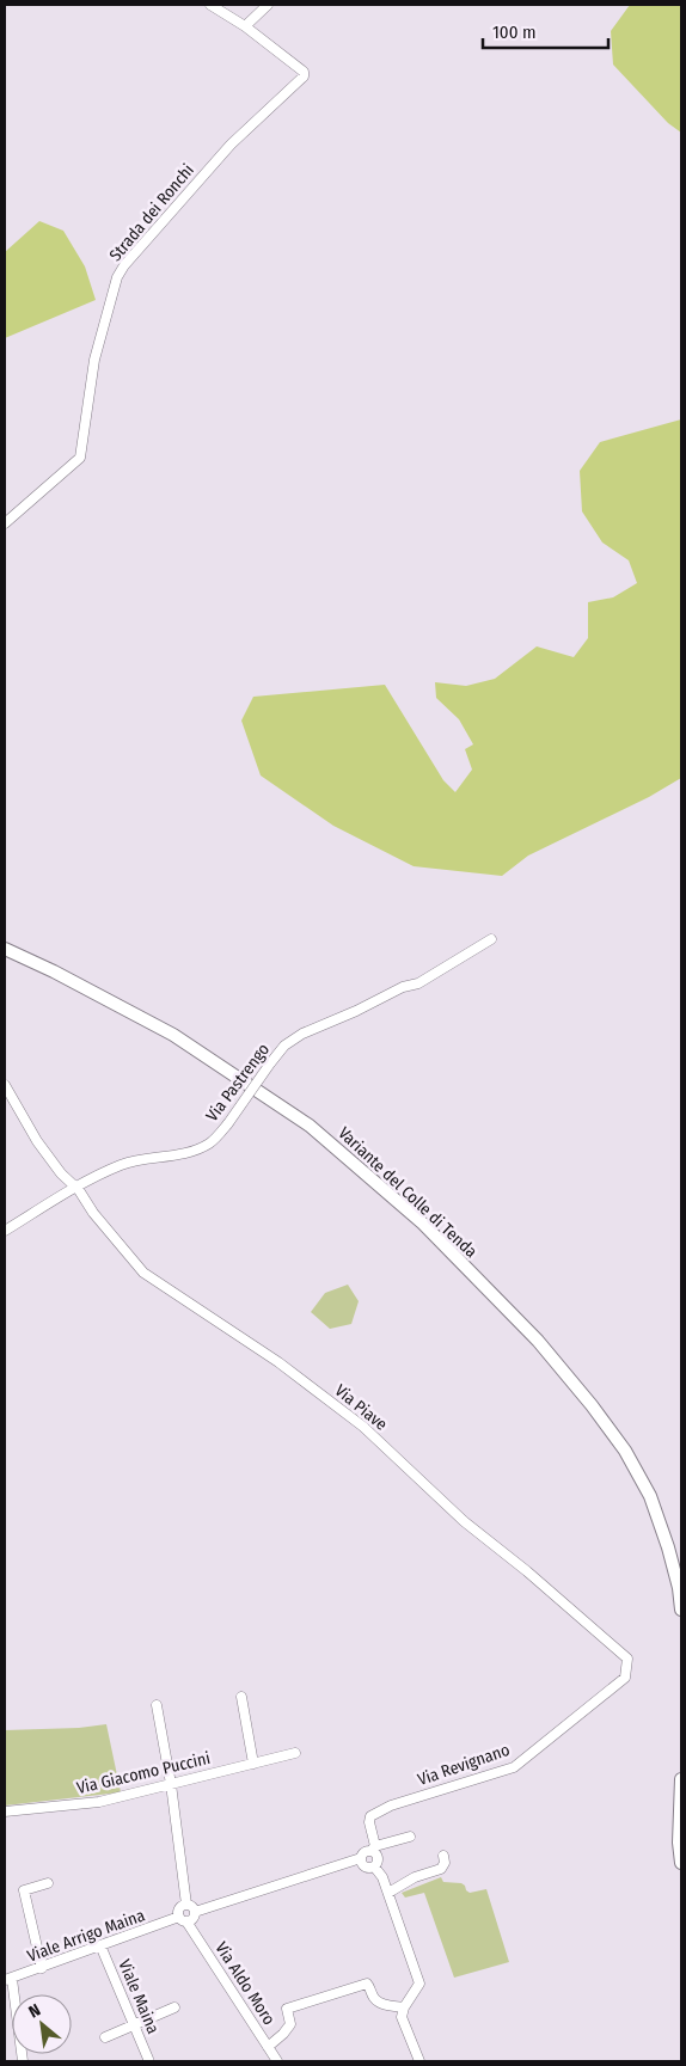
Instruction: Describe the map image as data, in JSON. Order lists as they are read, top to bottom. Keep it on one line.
{"streets":{"main road":["Variante del Colle di Tenda"],"street":["Strada dei Ronchi","Via Pastrengo","Via Piave","Via Revignano","Via Giacomo Puccini","Viale Arrigo Maina","Via Aldo Moro","Viale Maina"]},"crossings":[["Via Pastrengo","Via Piave"],["Via Piave","Via Revignano"],["Viale Arrigo Maina","Via Aldo Moro"],["Viale Arrigo Maina","Viale Maina"]],"scale_bar":"100 m","north":"top left"}
